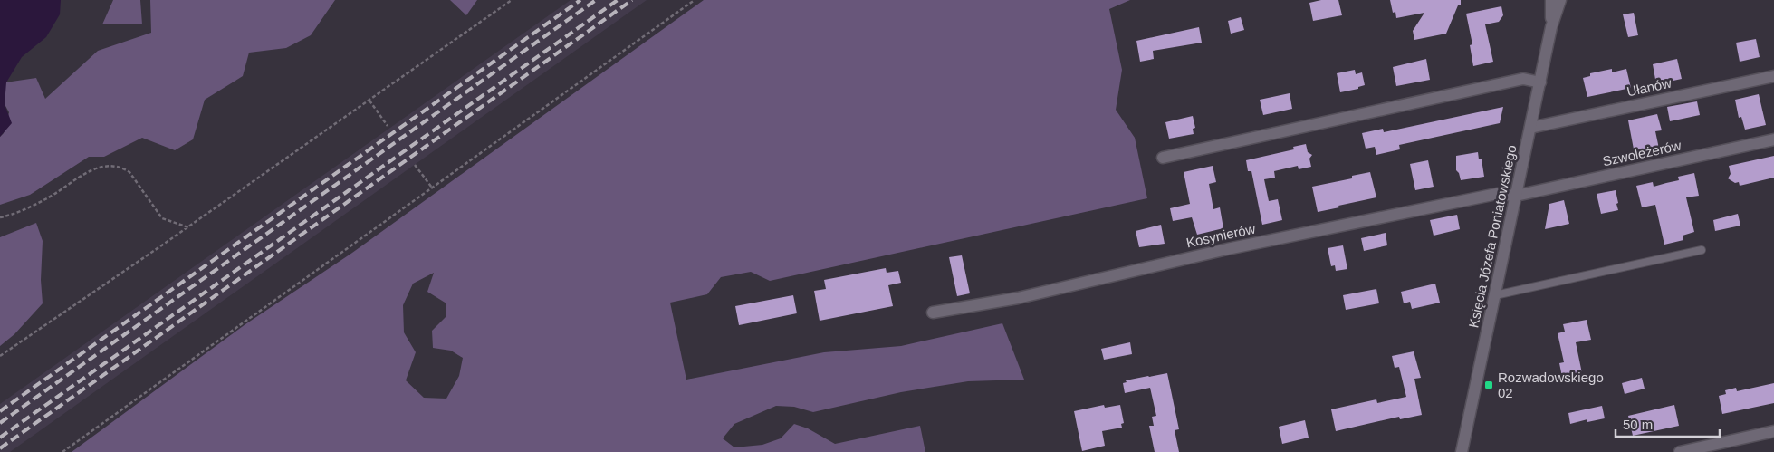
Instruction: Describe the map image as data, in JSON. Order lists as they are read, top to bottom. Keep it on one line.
{"streets":{"street":["Ułanów","Szwoleżerów","Kosynierów","Księcia Józefa Poniatowskiego"]},"crossings":[["Ułanów","Księcia Józefa Poniatowskiego"],["Szwoleżerów","Kosynierów"],["Szwoleżerów","Księcia Józefa Poniatowskiego"],["Kosynierów","Księcia Józefa Poniatowskiego"]],"places":{"transit":["Rozwadowskiego 02"]},"scale_bar":"50 m"}
